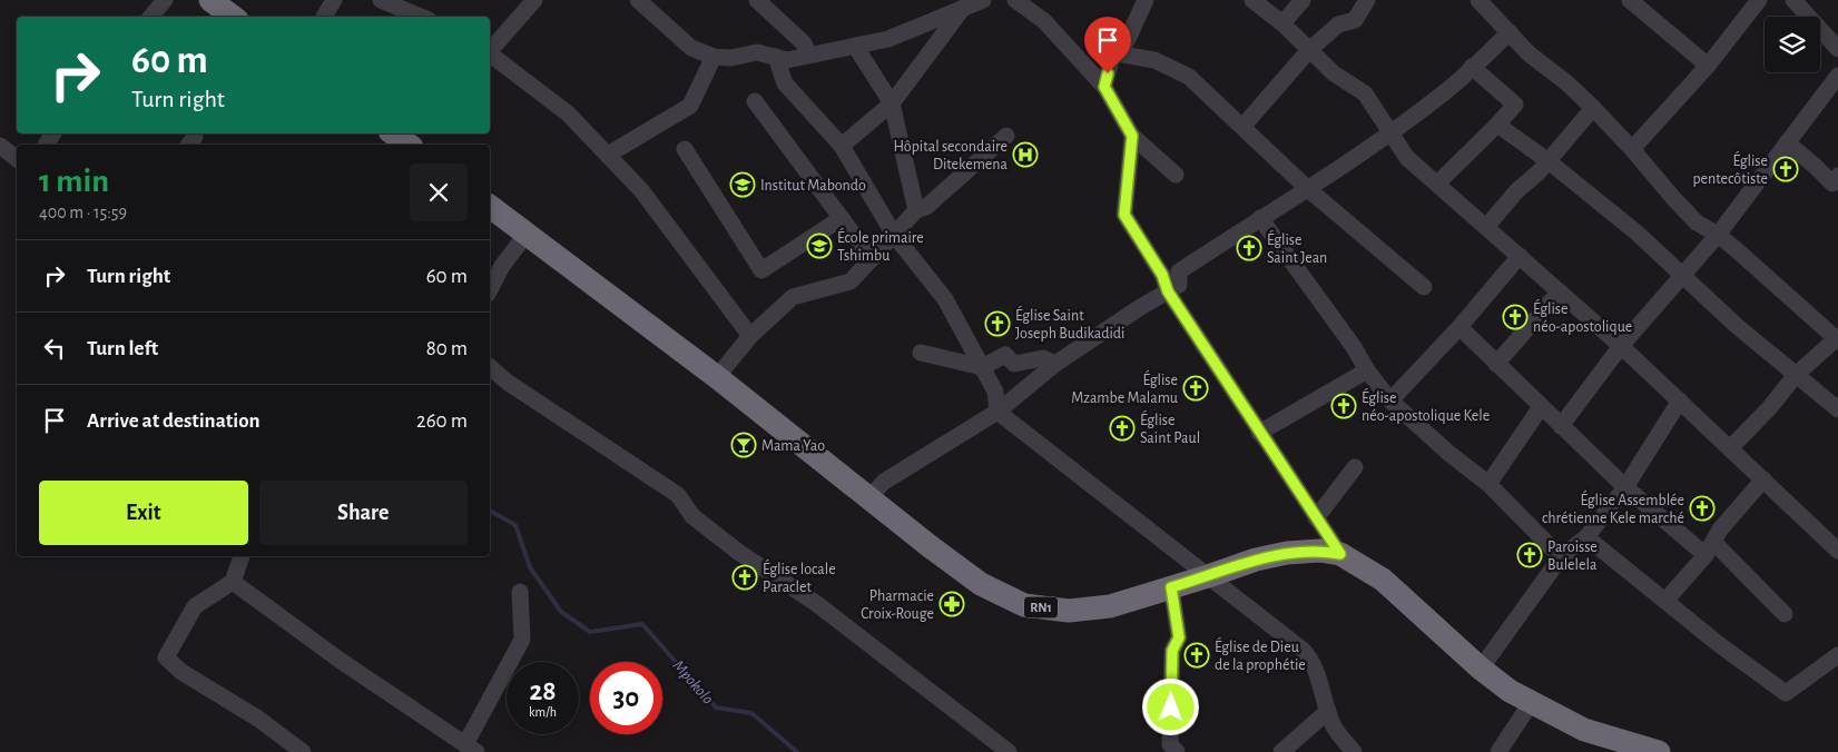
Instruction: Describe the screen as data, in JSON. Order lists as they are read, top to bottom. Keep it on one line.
{"streets":{"highway":["RN1"]},"water":["Mpokolo"],"places":{"hospital":["Hôpital secondaire Ditekemena"],"church":["Église pentecôtiste","Église Saint Jean","Église néo-apostolique","Église Saint Joseph Budikadidi","Église Mzambe Malamu","Église néo-apostolique Kele","Église Saint Paul","Église Assemblée chrétienne Kele marché","Paroisse Bulelela","Église locale Paraclet","Église de Dieu de la prophétie"],"school or university":["Institut Mabondo","École primaire Tshimbu"],"bar":["Mama Yao"],"pharmacy":["Pharmacie Croix-Rouge"]},"page":{"turn":["60 m","Turn right"],"heading":["1 min","400 m · 15:59"],"list":[{"name":"Turn right","value":"60 m"},{"name":"Turn left","value":"80 m"},{"name":"Arrive at destination","value":"260 m"}],"buttons":["Exit","Share"],"speed":"28 km/h","limit":"30"}}
